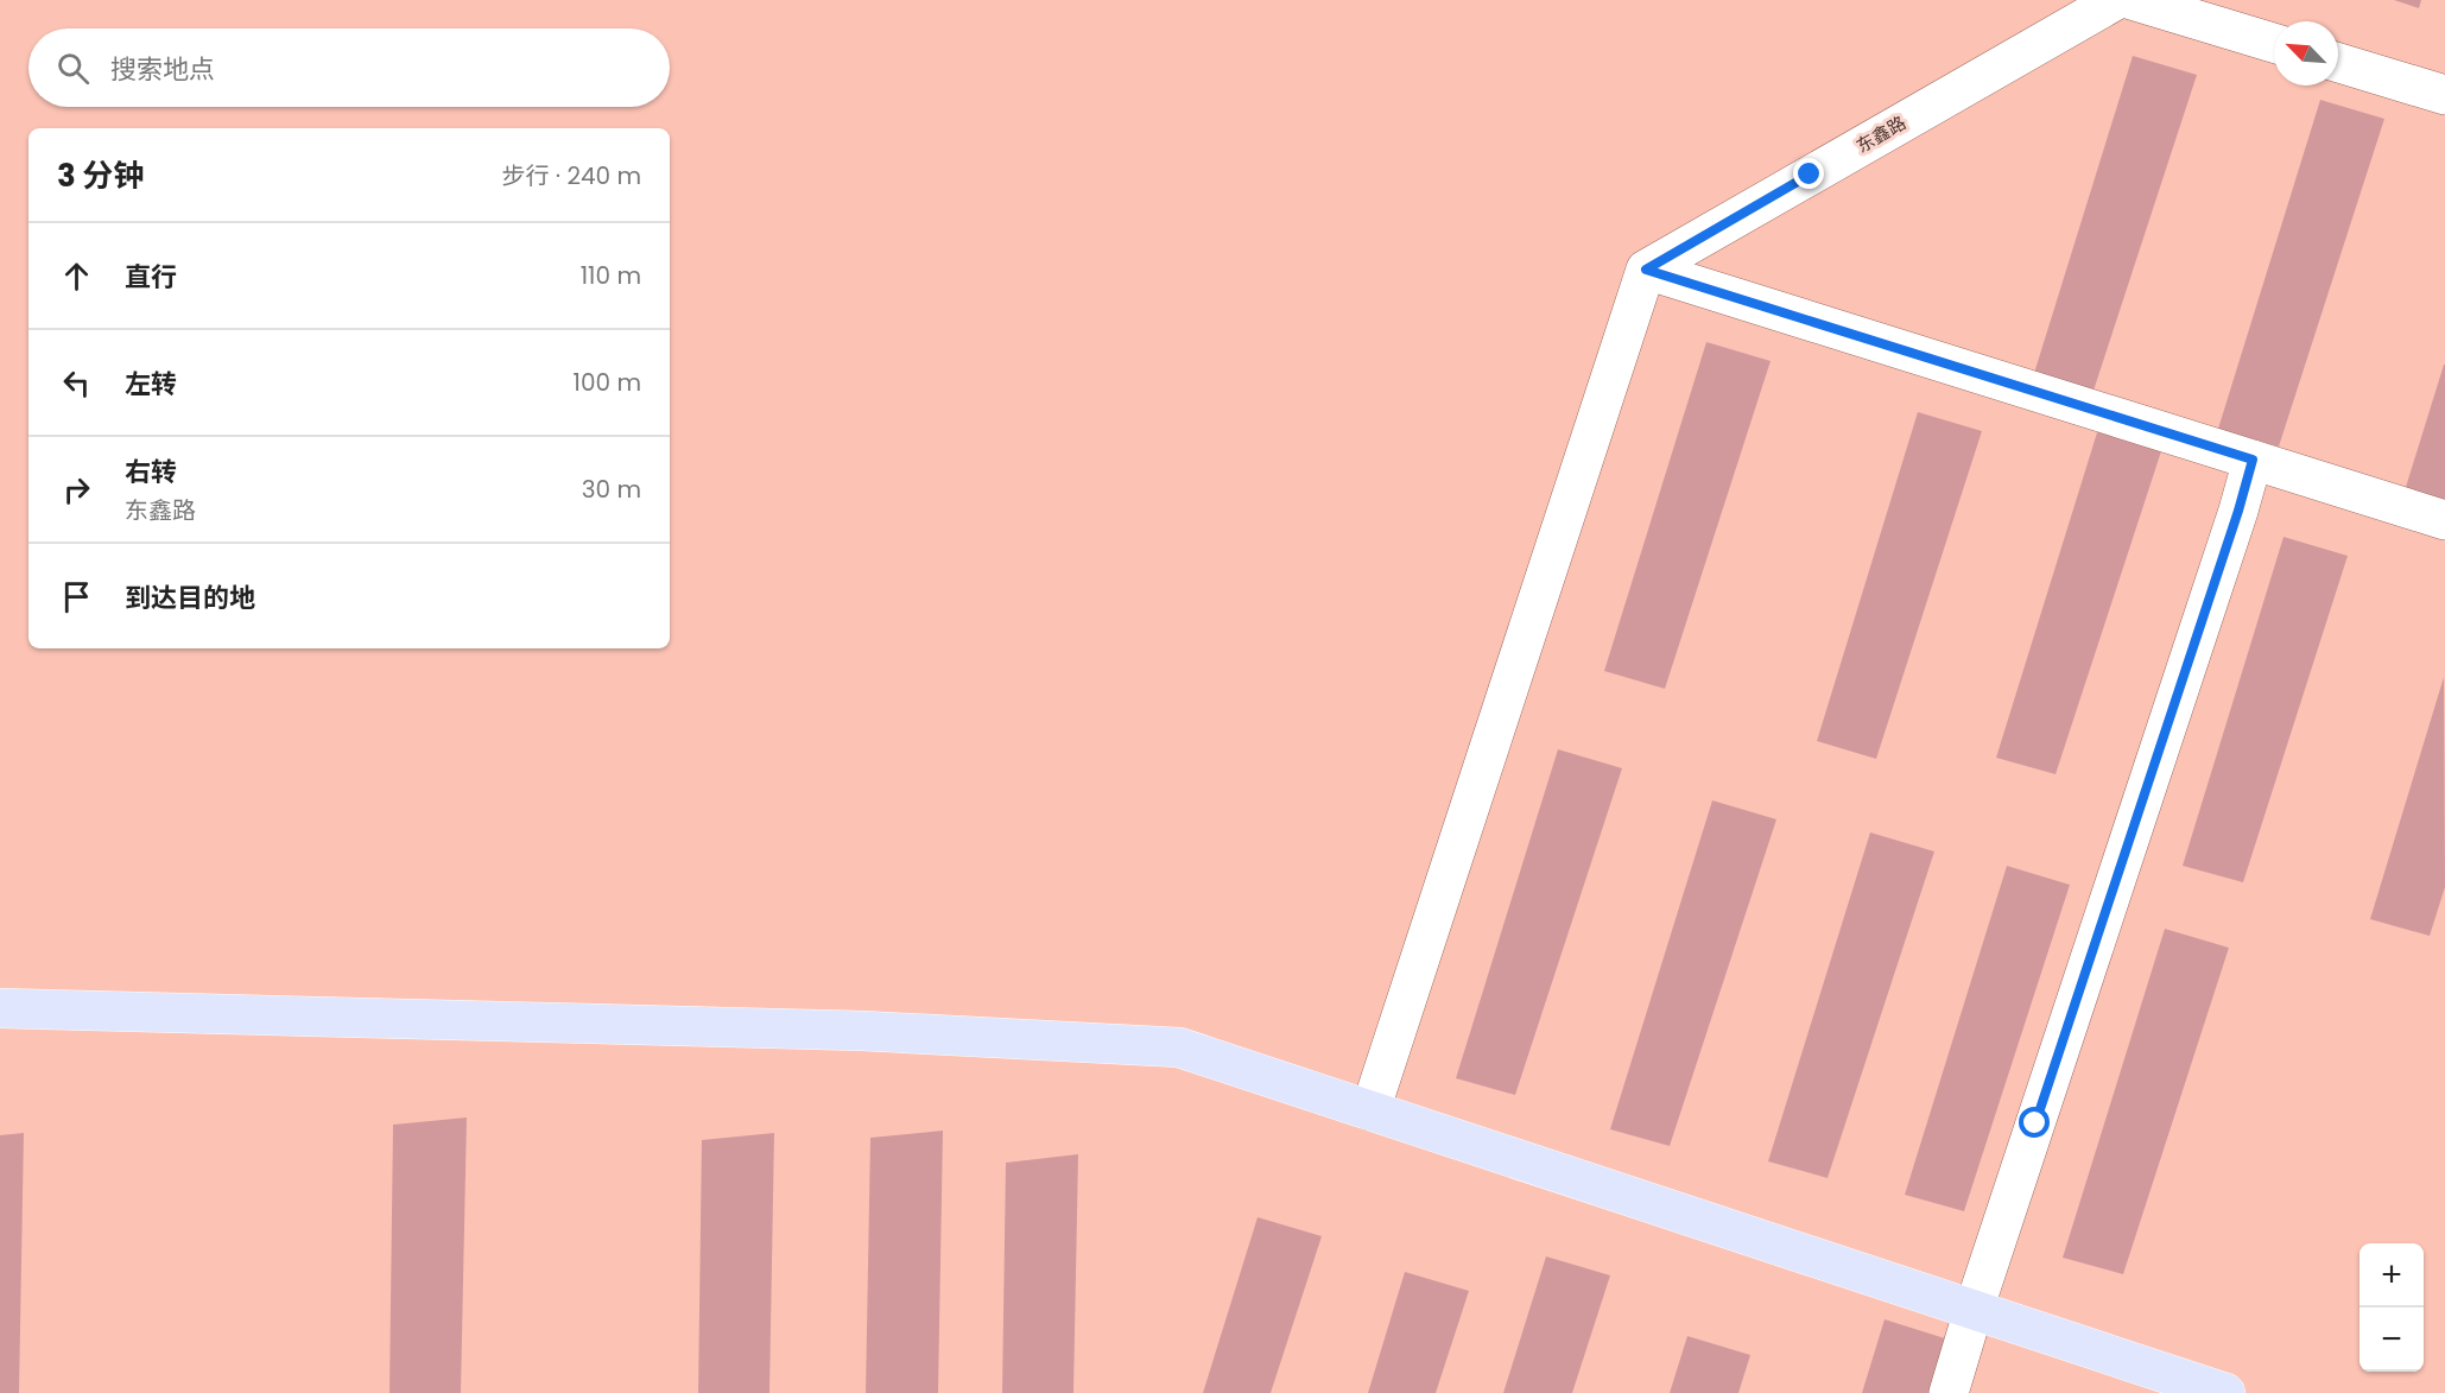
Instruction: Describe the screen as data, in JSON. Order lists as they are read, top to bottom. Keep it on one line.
{"streets":{"street":["东鑫路"]},"north":"top left","page":{"search":"搜索地点","heading":["3 分钟","步行 · 240 m"],"list":[["直行","110 m"],["左转","100 m"],["右转","东鑫路","30 m"],"到达目的地"],"map_buttons":["+","−"]}}
